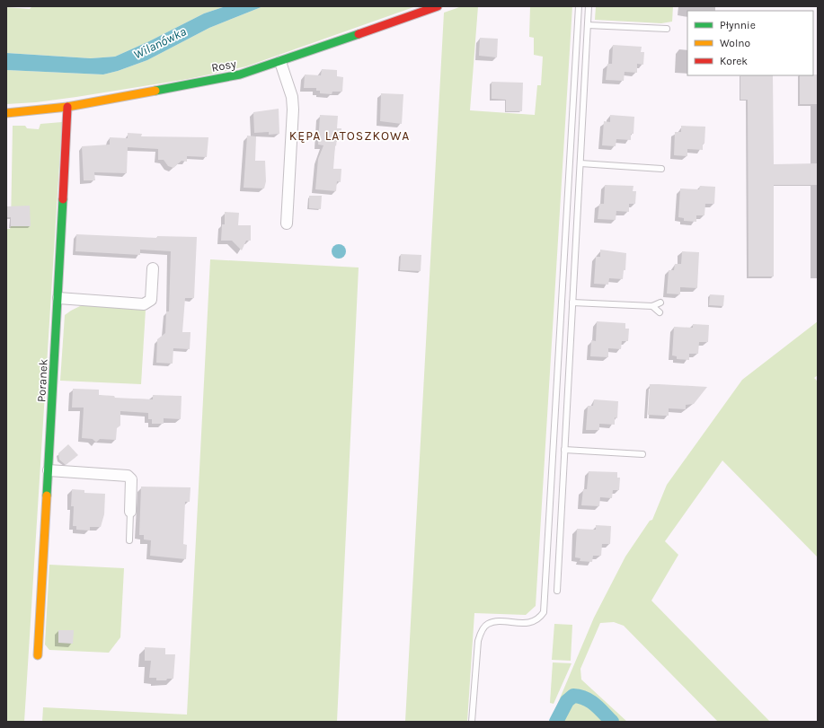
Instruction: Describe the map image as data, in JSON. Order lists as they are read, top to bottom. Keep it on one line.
{"streets":{"street":["Rosy","Poranek"]},"crossings":[["Rosy","Poranek"]],"districts":["KĘPA LATOSZKOWA"],"water":["Wilanówka"],"legend":["Płynnie","Wolno","Korek"]}
